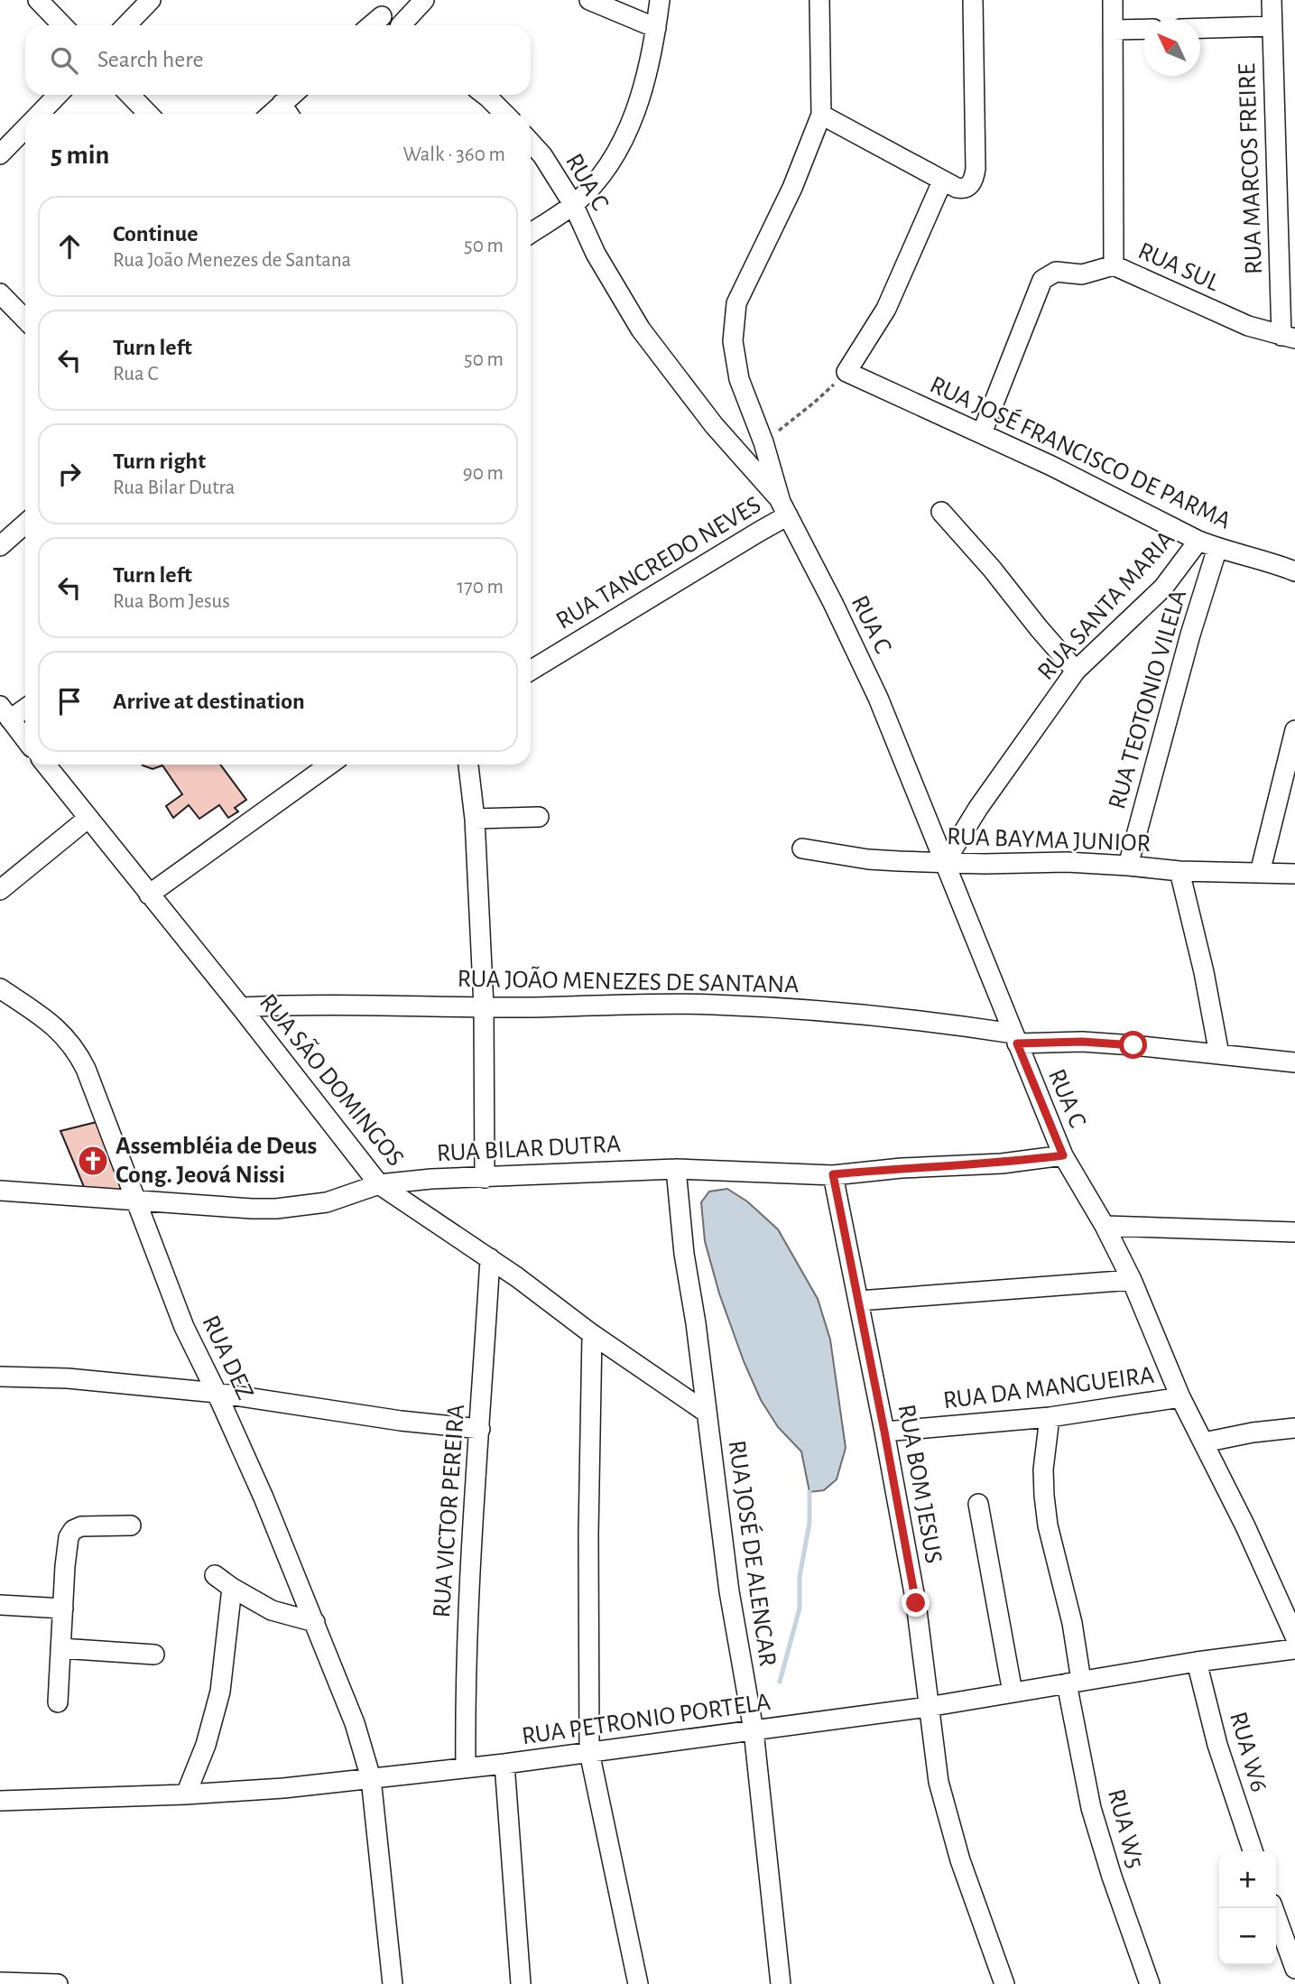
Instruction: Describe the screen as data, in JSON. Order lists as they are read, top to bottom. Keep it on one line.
{"streets":{"street":["RUA MARCOS FREIRE","RUA C","RUA SUL","RUA JOSÉ FRANCISCO DE PARMA","RUA TANCREDO NEVES","RUA SANTA MARIA","RUA TEOTONIO VILELA","RUA BAYMA JUNIOR","RUA JOÃO MENEZES DE SANTANA","RUA SÃO DOMINGOS","RUA BILAR DUTRA","RUA DEZ","RUA DA MANGUEIRA","RUA BOM JESUS","RUA VICTOR PEREIRA","RUA JOSÉ DE ALENCAR","RUA PETRONIO PORTELA","RUA W6","RUA W5"]},"crossings":[["RUA MARCOS FREIRE","RUA SUL"],["RUA C","RUA TANCREDO NEVES"],["RUA C","RUA SANTA MARIA"],["RUA C","RUA BAYMA JUNIOR"],["RUA C","RUA JOÃO MENEZES DE SANTANA"],["RUA C","RUA BILAR DUTRA"],["RUA C","RUA DA MANGUEIRA"],["RUA JOSÉ FRANCISCO DE PARMA","RUA SANTA MARIA"],["RUA JOSÉ FRANCISCO DE PARMA","RUA TEOTONIO VILELA"],["RUA SANTA MARIA","RUA BAYMA JUNIOR"],["RUA TEOTONIO VILELA","RUA BAYMA JUNIOR"],["RUA JOÃO MENEZES DE SANTANA","RUA SÃO DOMINGOS"],["RUA SÃO DOMINGOS","RUA BILAR DUTRA"],["RUA SÃO DOMINGOS","RUA VICTOR PEREIRA"],["RUA SÃO DOMINGOS","RUA JOSÉ DE ALENCAR"],["RUA BILAR DUTRA","RUA DEZ"],["RUA BILAR DUTRA","RUA BOM JESUS"],["RUA BILAR DUTRA","RUA JOSÉ DE ALENCAR"],["RUA DEZ","RUA PETRONIO PORTELA"],["RUA DA MANGUEIRA","RUA BOM JESUS"],["RUA DA MANGUEIRA","RUA W5"],["RUA BOM JESUS","RUA PETRONIO PORTELA"],["RUA VICTOR PEREIRA","RUA PETRONIO PORTELA"],["RUA JOSÉ DE ALENCAR","RUA PETRONIO PORTELA"],["RUA PETRONIO PORTELA","RUA W6"],["RUA PETRONIO PORTELA","RUA W5"]],"places":{"church":["Assembléia de Deus Cong. Jeová Nissi"]},"north":"top left","page":{"search":"Search here","heading":["5 min","Walk · 360 m"],"list":[["Continue","Rua João Menezes de Santana","50 m"],["Turn left","Rua C","50 m"],["Turn right","Rua Bilar Dutra","90 m"],["Turn left","Rua Bom Jesus","170 m"],"Arrive at destination"],"map_buttons":["+","−"]}}
